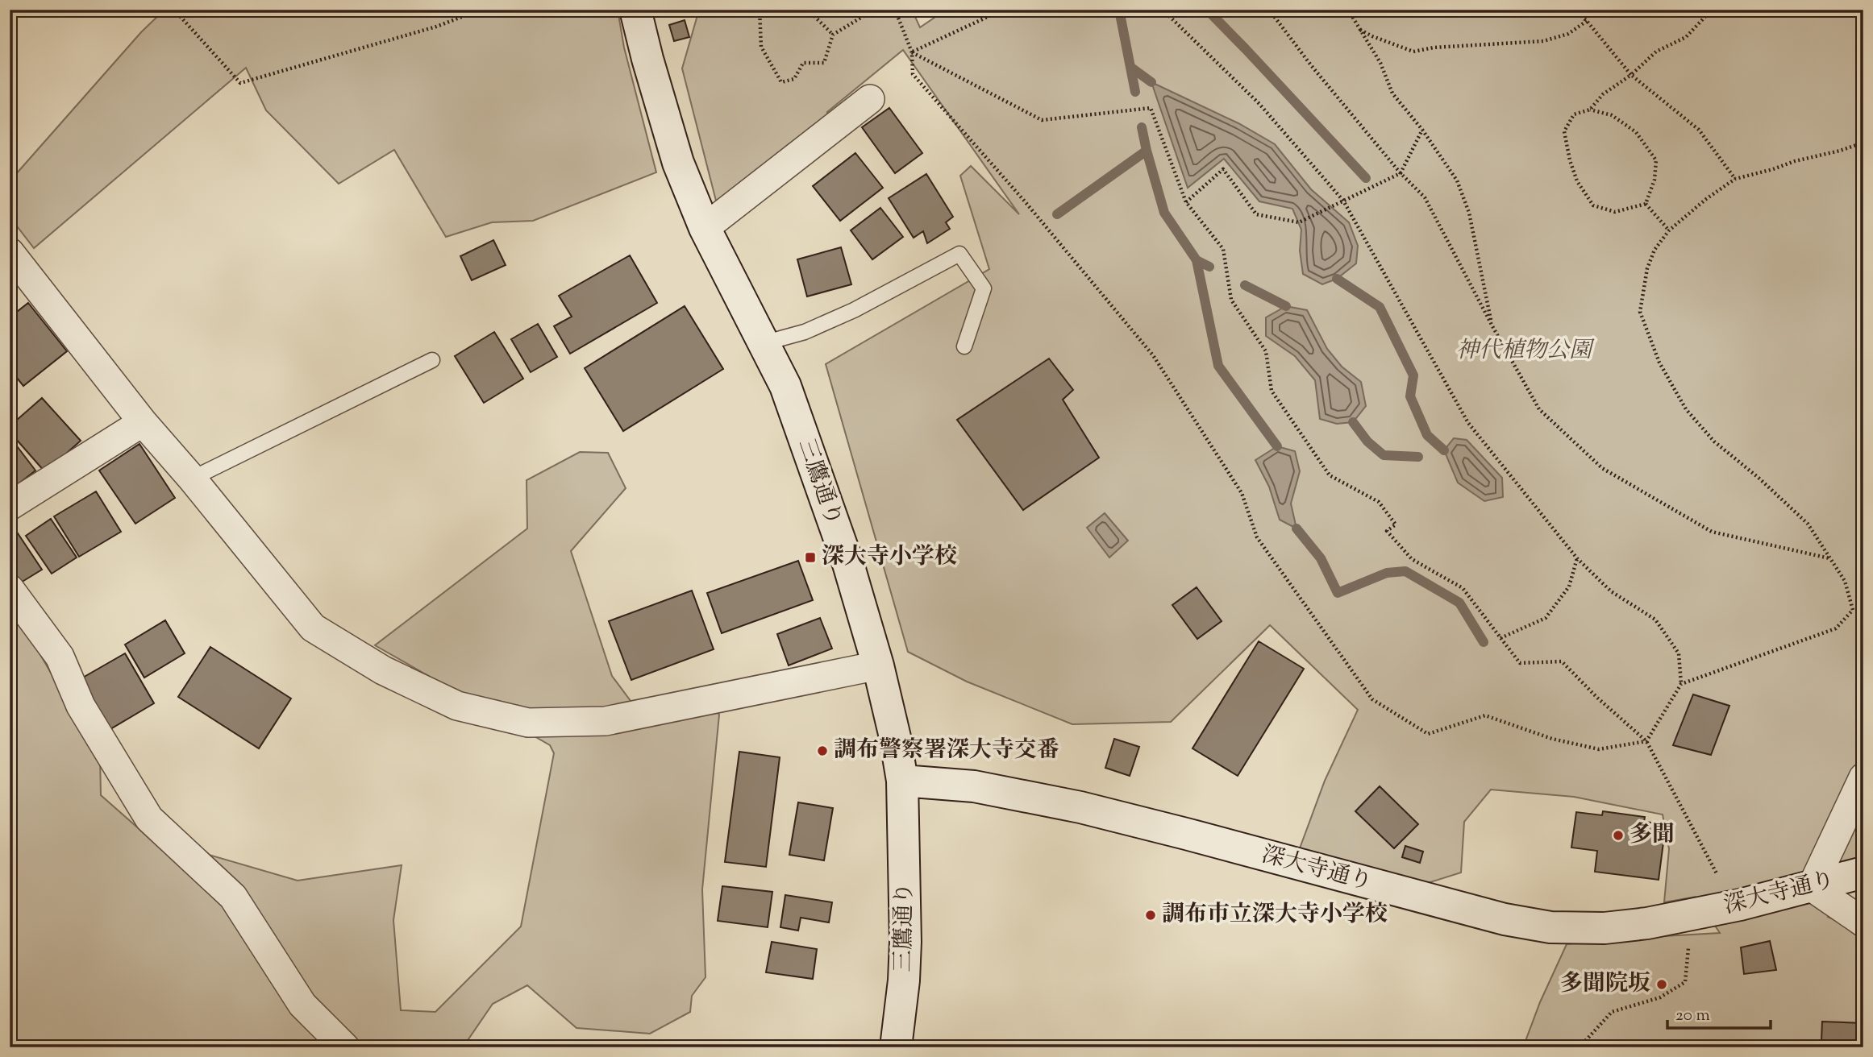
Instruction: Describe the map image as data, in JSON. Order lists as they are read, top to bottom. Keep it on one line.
{"streets":{"main road":["三鷹通り","深大寺通り"]},"crossings":[["三鷹通り","深大寺通り"]],"parks":["神代植物公園"],"places":{"transit":["深大寺小学校"],"other":["調布警察署深大寺交番","多聞","調布市立深大寺小学校","多聞院坂"]},"scale_bar":"20 m"}
